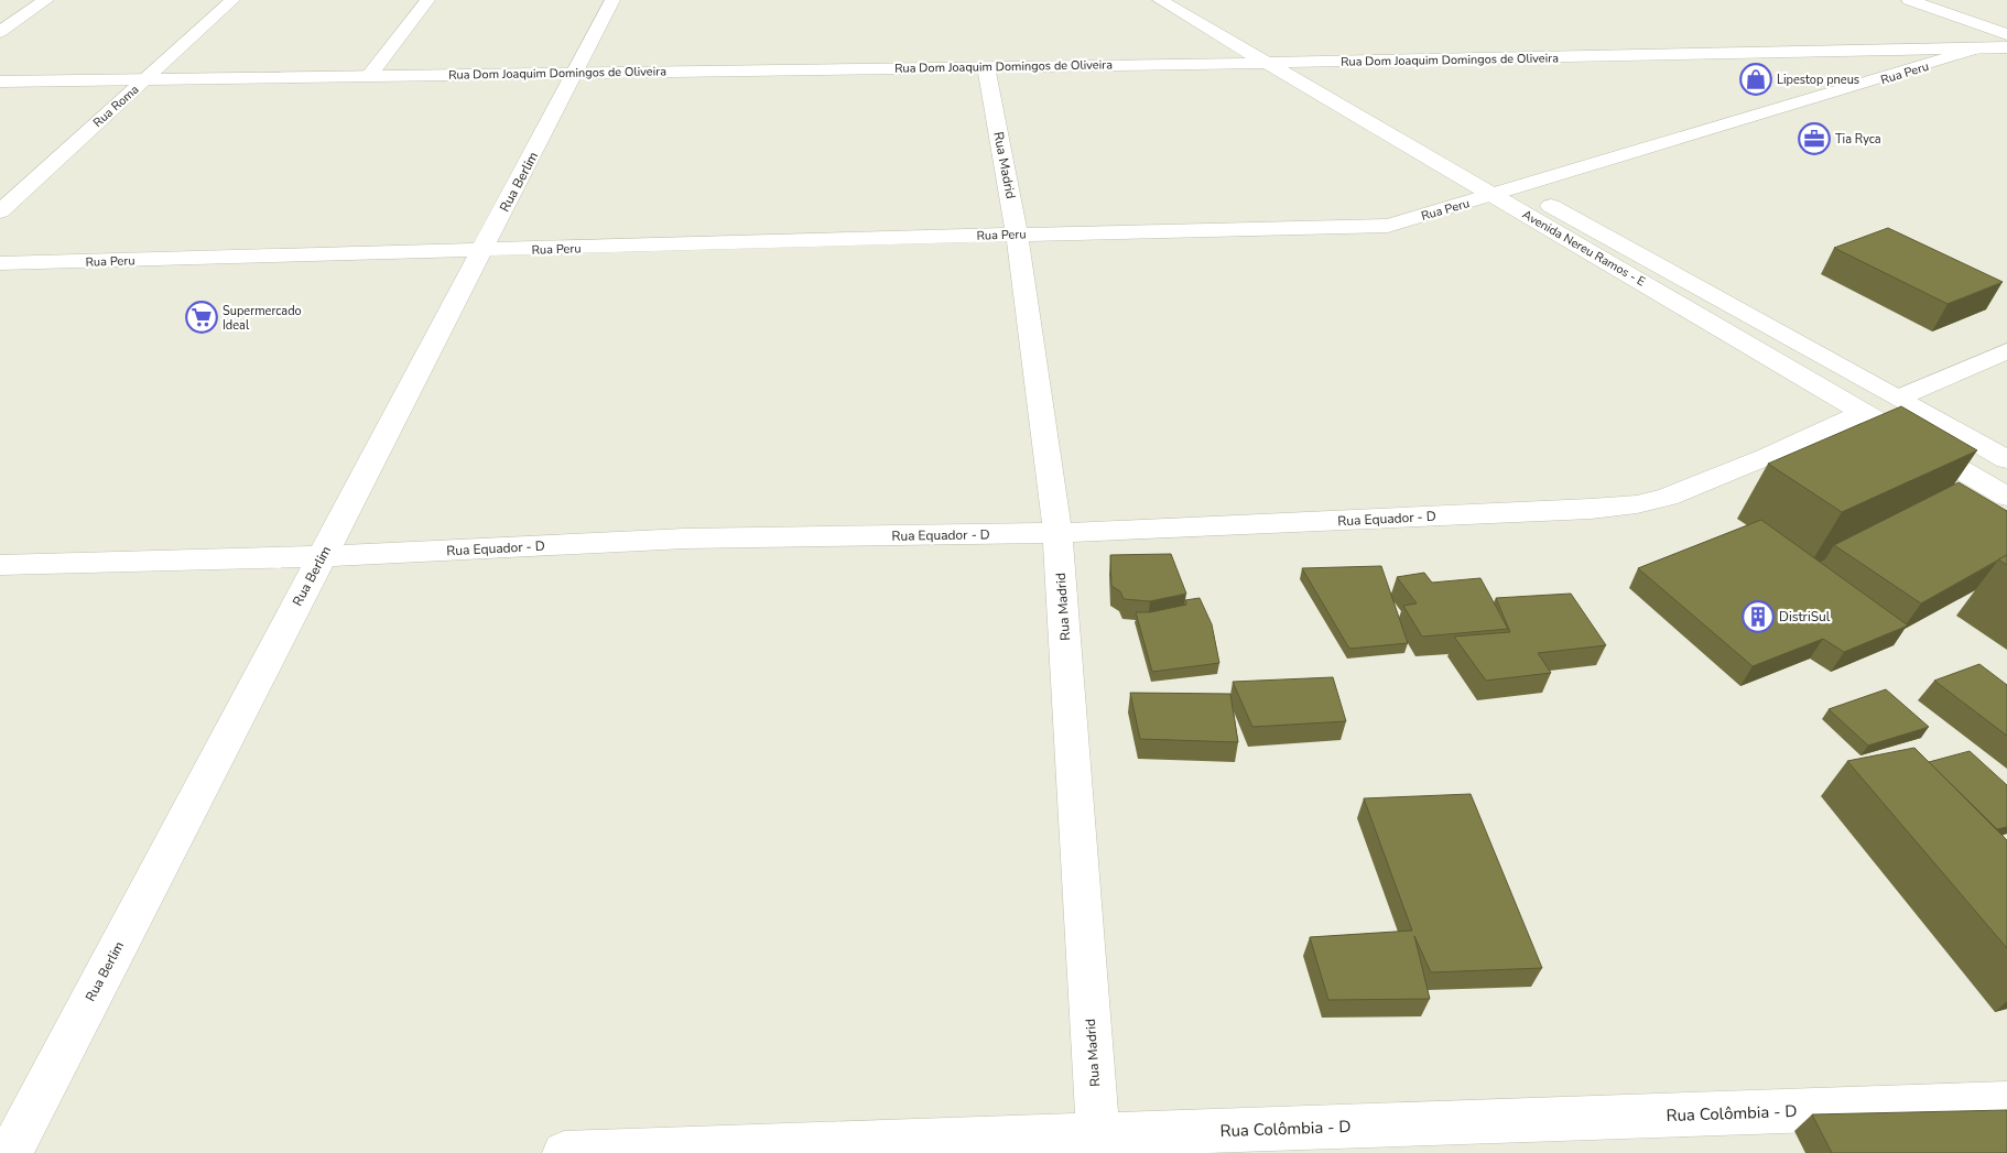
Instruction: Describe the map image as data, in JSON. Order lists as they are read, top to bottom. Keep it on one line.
{"streets":{"street":["Rua Dom Joaquim Domingos de Oliveira","Rua Peru","Rua Roma","Rua Madrid","Rua Berlim","Avenida Nereu Ramos - E","Rua Equador - D","Rua Colômbia - D"]},"crossings":[["Rua Dom Joaquim Domingos de Oliveira","Rua Peru"],["Rua Dom Joaquim Domingos de Oliveira","Rua Roma"],["Rua Dom Joaquim Domingos de Oliveira","Rua Madrid"],["Rua Dom Joaquim Domingos de Oliveira","Rua Berlim"],["Rua Dom Joaquim Domingos de Oliveira","Avenida Nereu Ramos - E"],["Rua Peru","Rua Madrid"],["Rua Peru","Rua Berlim"],["Rua Peru","Avenida Nereu Ramos - E"],["Rua Madrid","Rua Equador - D"],["Rua Madrid","Rua Colômbia - D"],["Rua Berlim","Rua Equador - D"],["Avenida Nereu Ramos - E","Rua Equador - D"]],"places":{"shop":["Lipestop pneus"],"office":["Tia Ryca"],"supermarket":["Supermercado Ideal"],"building":["DistriSul"]}}
